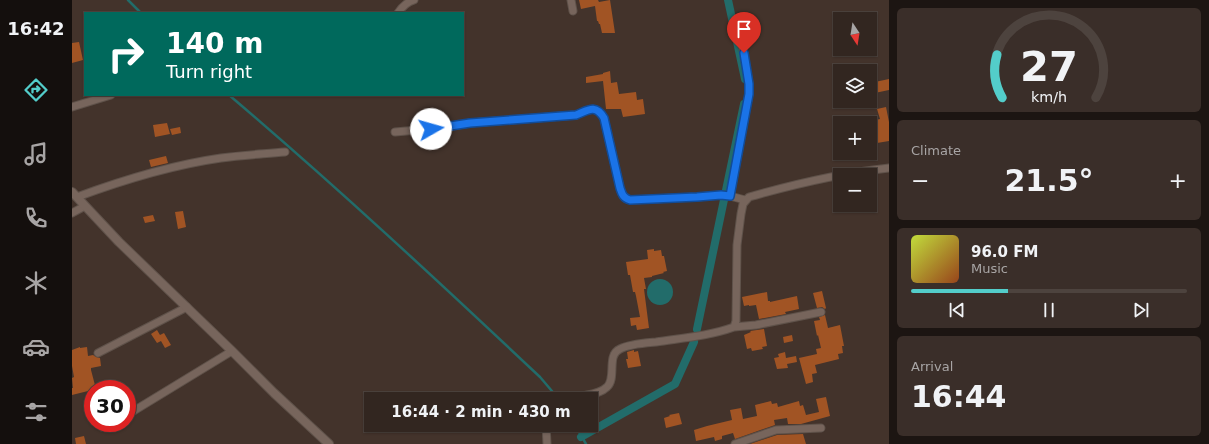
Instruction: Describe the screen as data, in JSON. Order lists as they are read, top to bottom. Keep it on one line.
{"north":"bottom","page":{"tabs":"16:42","map_buttons":["+","−"],"turn":["140 m","Turn right"],"tile":["Climate",["Arrival","16:44"]],"heat":["−","21.5°","+"],"song":["96.0 FM","Music"],"limit":"30","trip":"16:44 · 2 min · 430 m","gauge":["27","km/h"]}}
